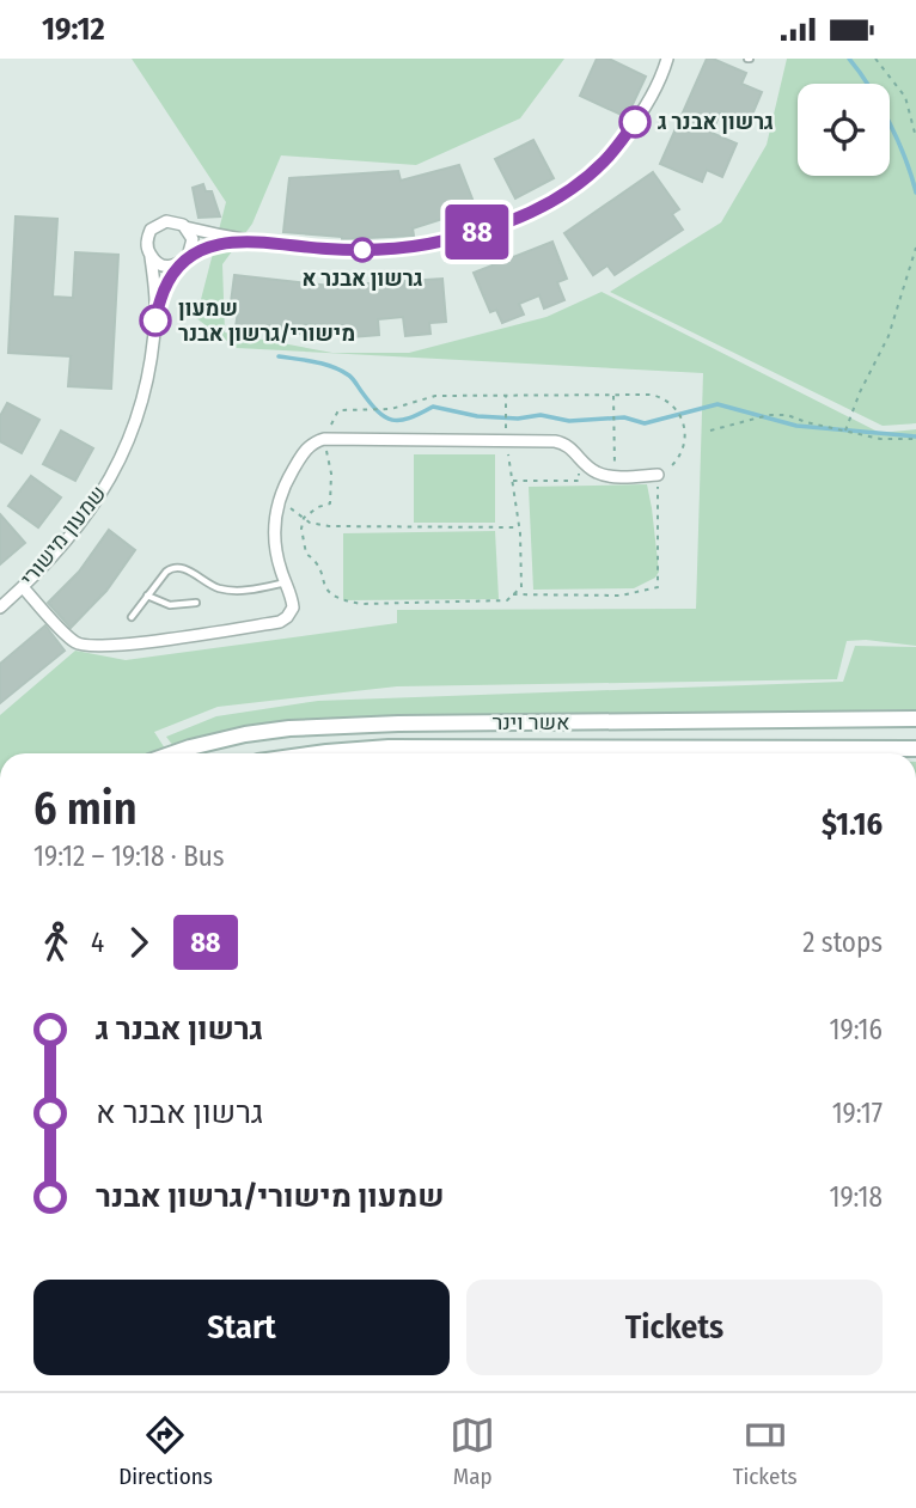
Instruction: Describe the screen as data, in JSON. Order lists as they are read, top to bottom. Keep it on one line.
{"streets":{"main road":["אשר וינר"],"street":["שמעון מישורי"]},"places":["גרשון אבנר ג","גרשון אבנר א","שמעון מישורי/גרשון אבנר"],"lines":["bus line 88"],"page":{"status":"19:12","on_map":"88","heading":["6 min","19:12 – 19:18 · Bus","$1.16"],"legs":["4","88","2 stops"],"list":[{"name":"גרשון אבנר ג","value":"19:16"},{"name":"גרשון אבנר א","value":"19:17"},{"name":"שמעון מישורי/גרשון אבנר","value":"19:18"}],"buttons":["Start","Tickets"],"tabs":["Directions","Map","Tickets"]}}
